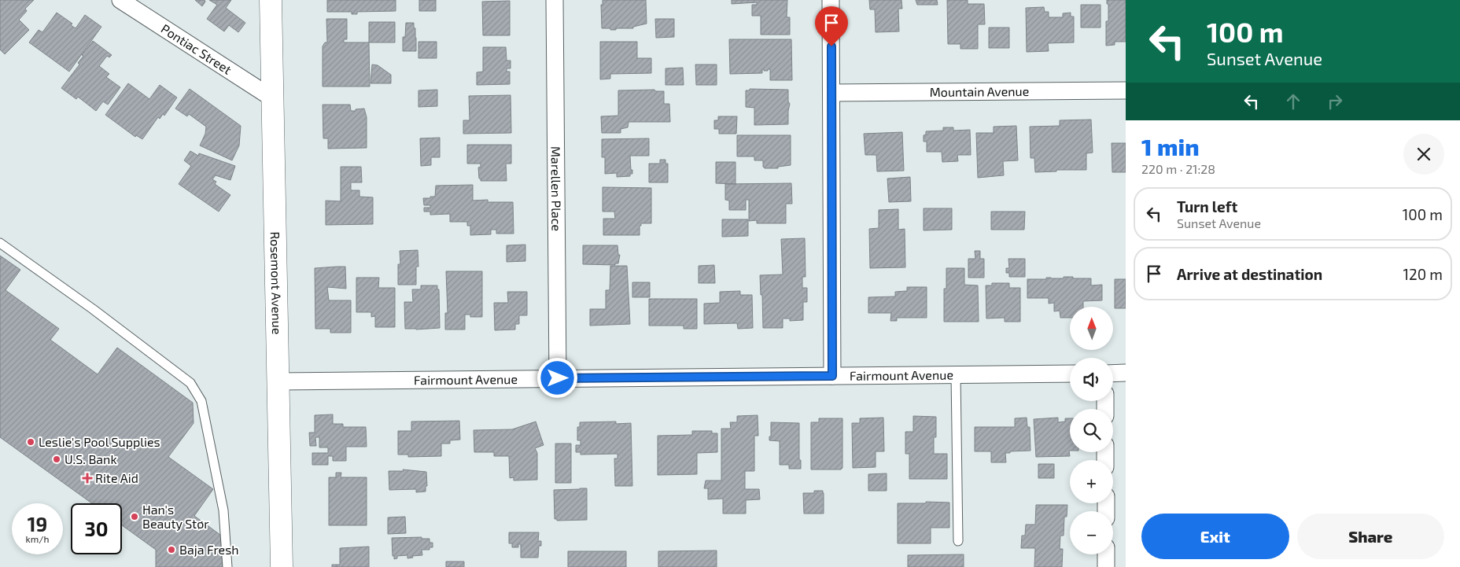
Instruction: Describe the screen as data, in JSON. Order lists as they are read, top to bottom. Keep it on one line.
{"streets":{"street":["Pontiac Street","Mountain Avenue","Marellen Place","Rosemont Avenue","Fairmount Avenue"]},"crossings":[["Pontiac Street","Rosemont Avenue"],["Marellen Place","Fairmount Avenue"],["Rosemont Avenue","Fairmount Avenue"]],"places":{"other":["Leslie's Pool Supplies","U.S. Bank","Han's Beauty Stør","Baja Fresh"],"health":["Rite Aid"]},"north":"top","page":{"turn":["100 m","Sunset Avenue"],"heading":["1 min","220 m · 21:28"],"list":[{"name":"Turn left","note":"Sunset Avenue","value":"100 m"},{"name":"Arrive at destination","value":"120 m"}],"map_buttons":["+","−"],"speed":"19 km/h","limit":"30","buttons":["Exit","Share"]}}
